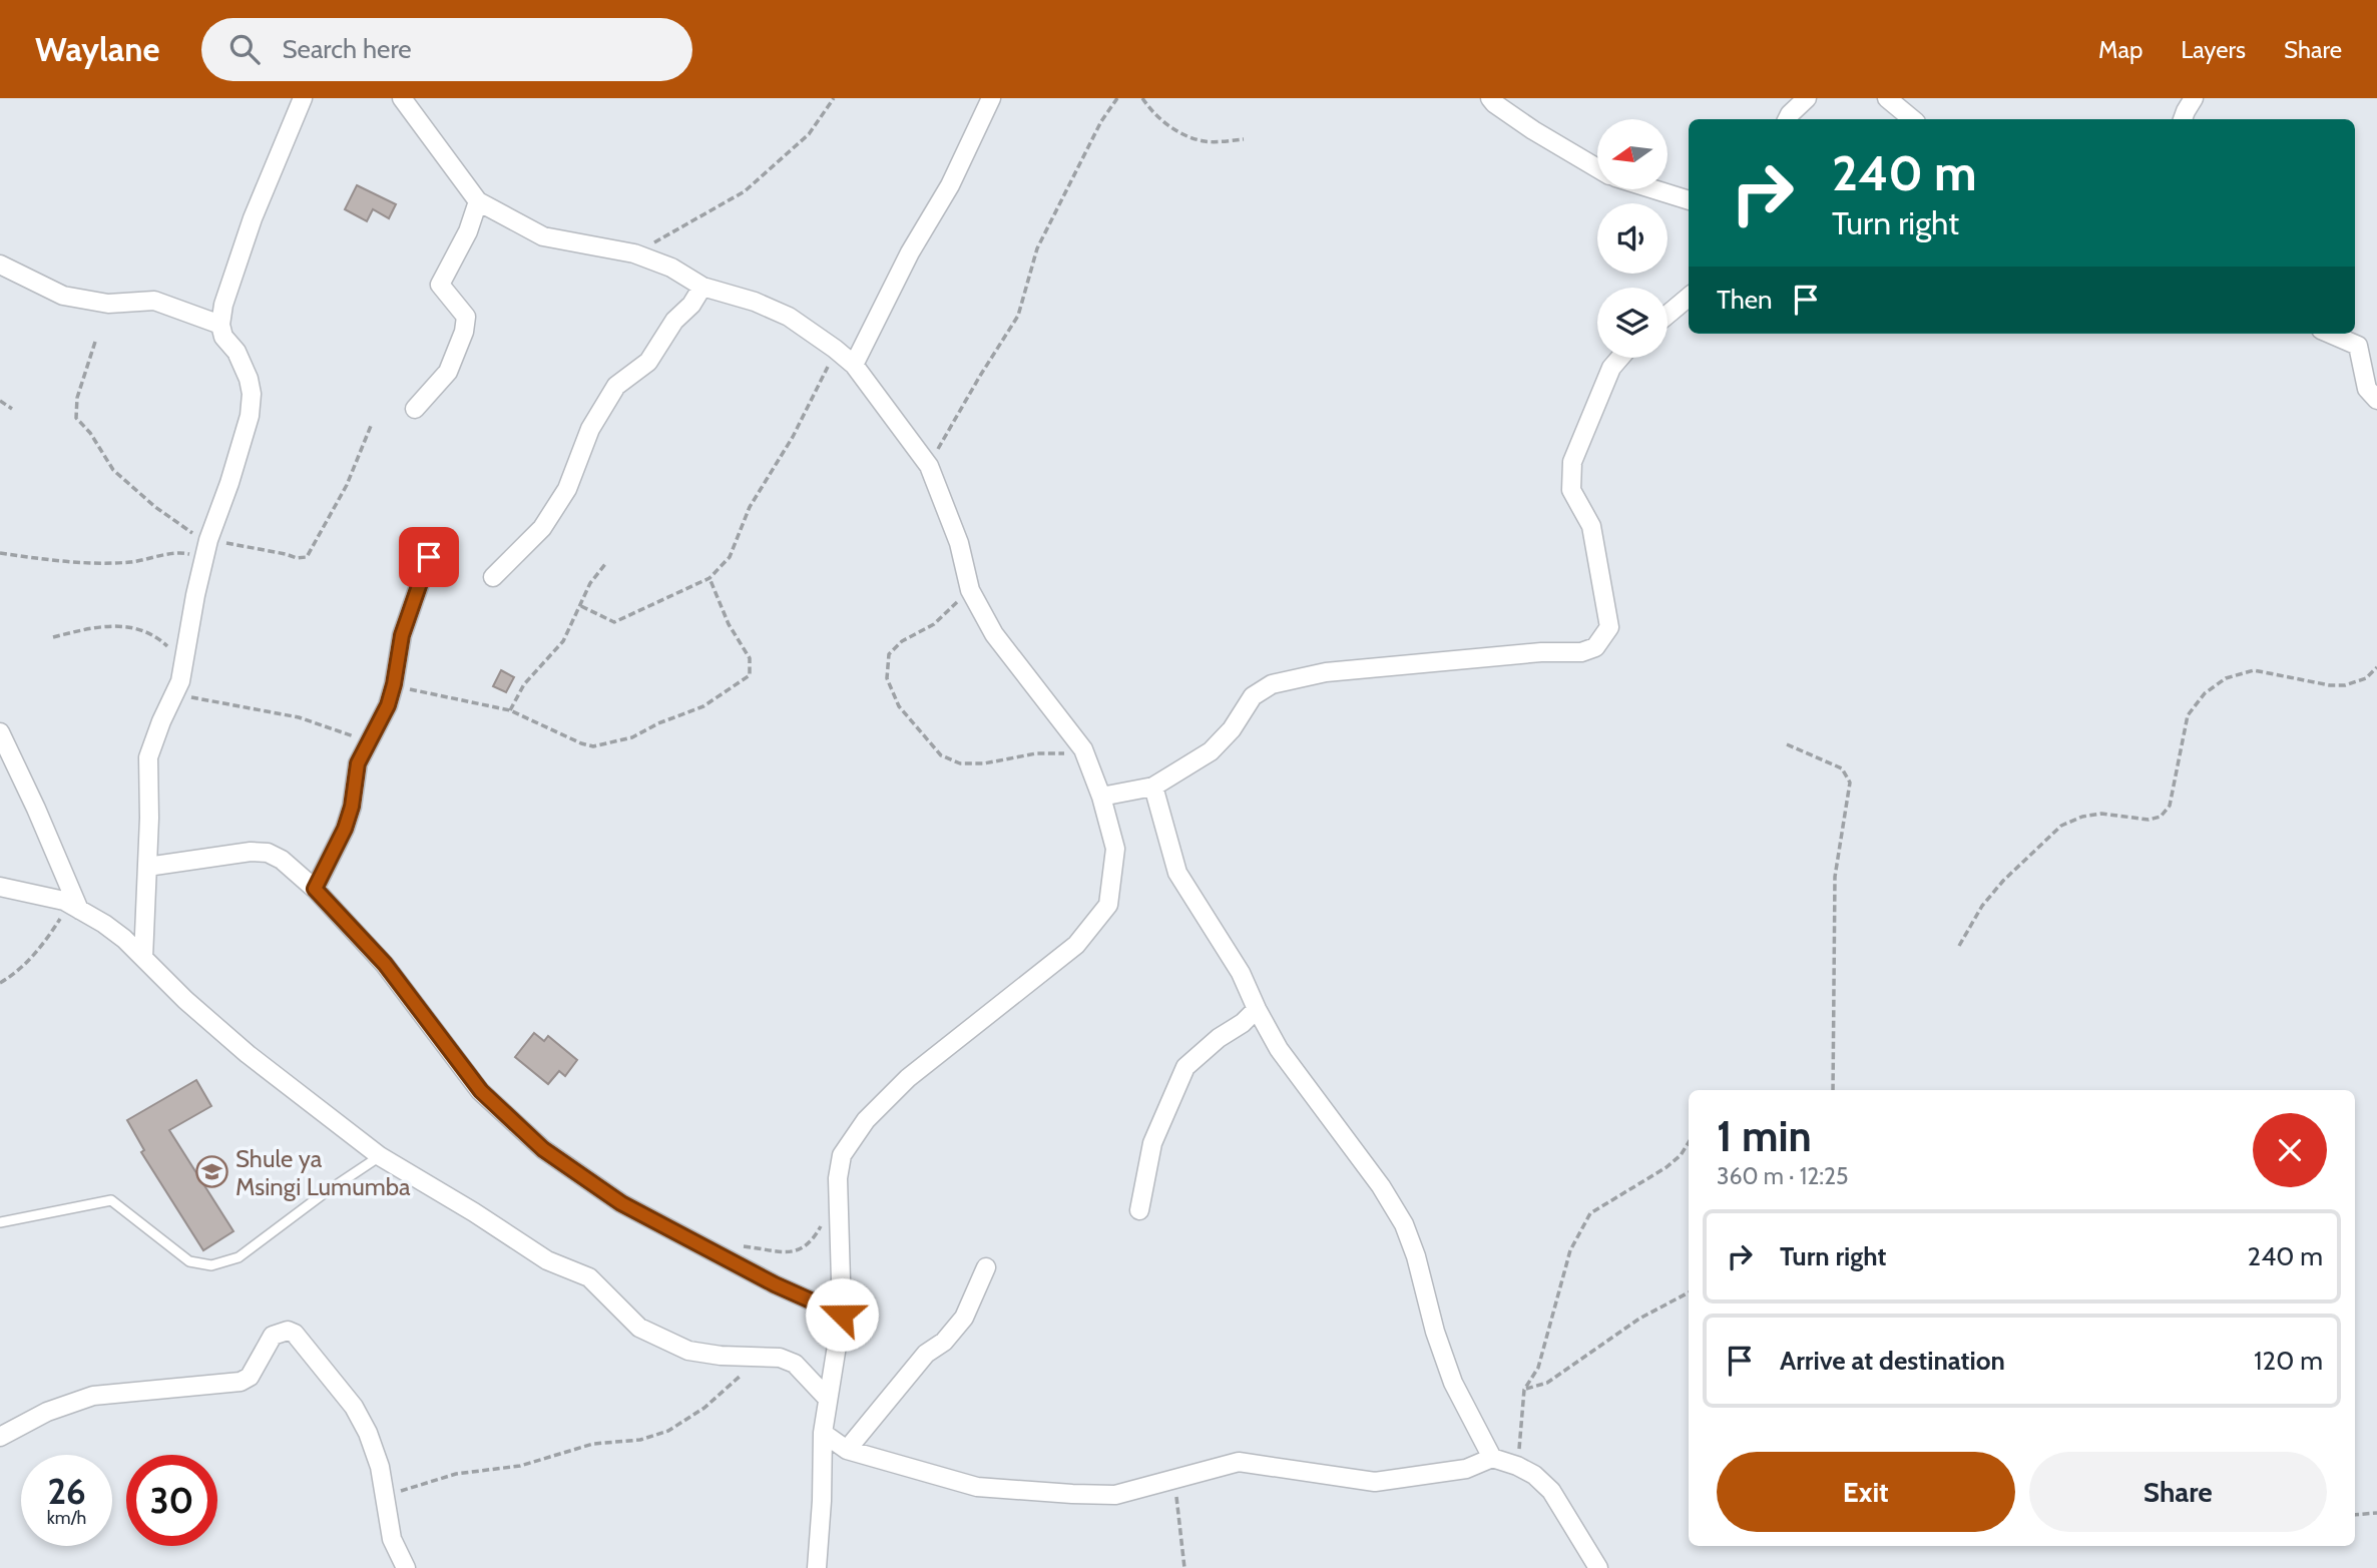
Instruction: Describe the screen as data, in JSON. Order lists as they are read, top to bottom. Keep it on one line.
{"places":{"school or university":["Shule ya Msingi Lumumba"]},"north":"left","page":{"header":"Waylane","search":"Search here","nav":["Map","Layers","Share"],"turn":["240 m","Turn right"],"then":"Then","heading":["1 min","360 m · 12:25"],"list":[{"name":"Turn right","value":"240 m"},{"name":"Arrive at destination","value":"120 m"}],"buttons":["Exit","Share"],"speed":"26 km/h","limit":"30"}}
